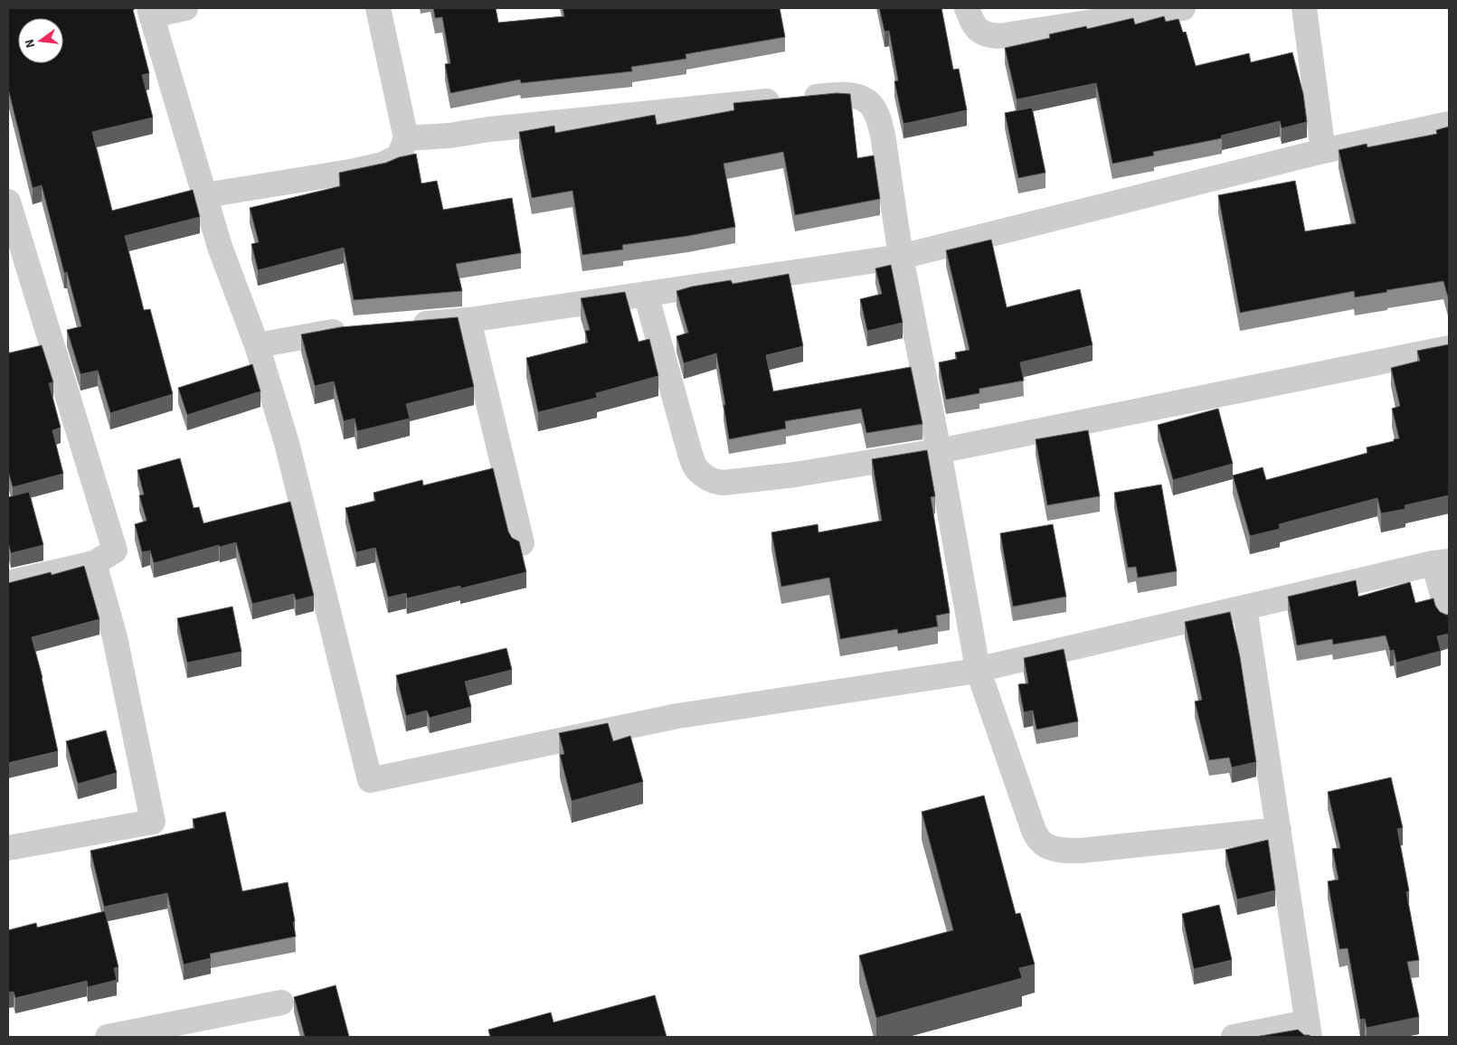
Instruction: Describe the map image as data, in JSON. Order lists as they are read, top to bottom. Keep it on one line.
{"north":"left"}
